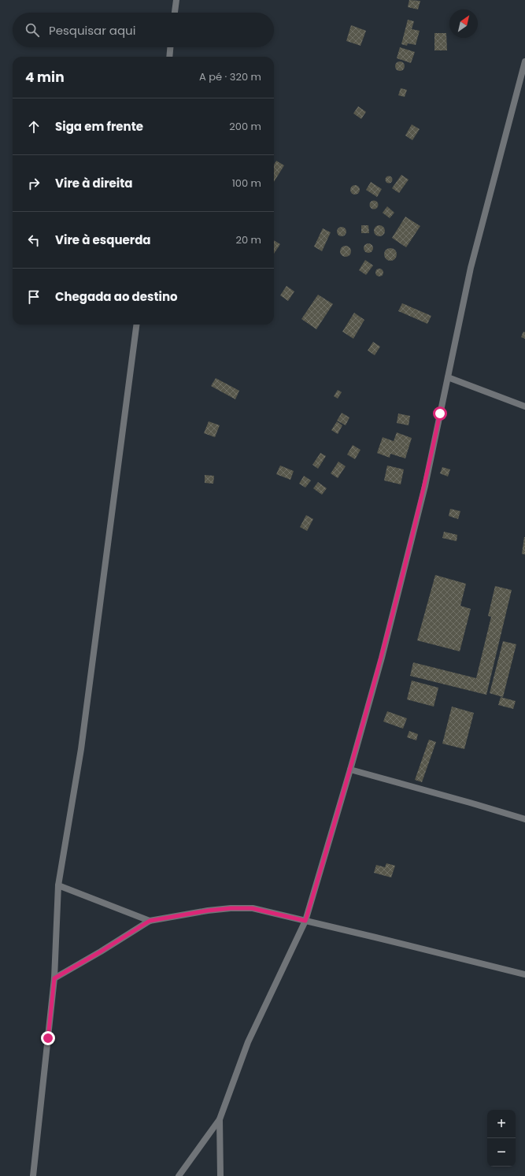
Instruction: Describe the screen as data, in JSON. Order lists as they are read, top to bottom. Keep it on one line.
{"north":"top right","page":{"search":"Pesquisar aqui","heading":["4 min","A pé · 320 m"],"list":[["Siga em frente","200 m"],["Vire à direita","100 m"],["Vire à esquerda","20 m"],"Chegada ao destino"],"map_buttons":["+","−"]}}
